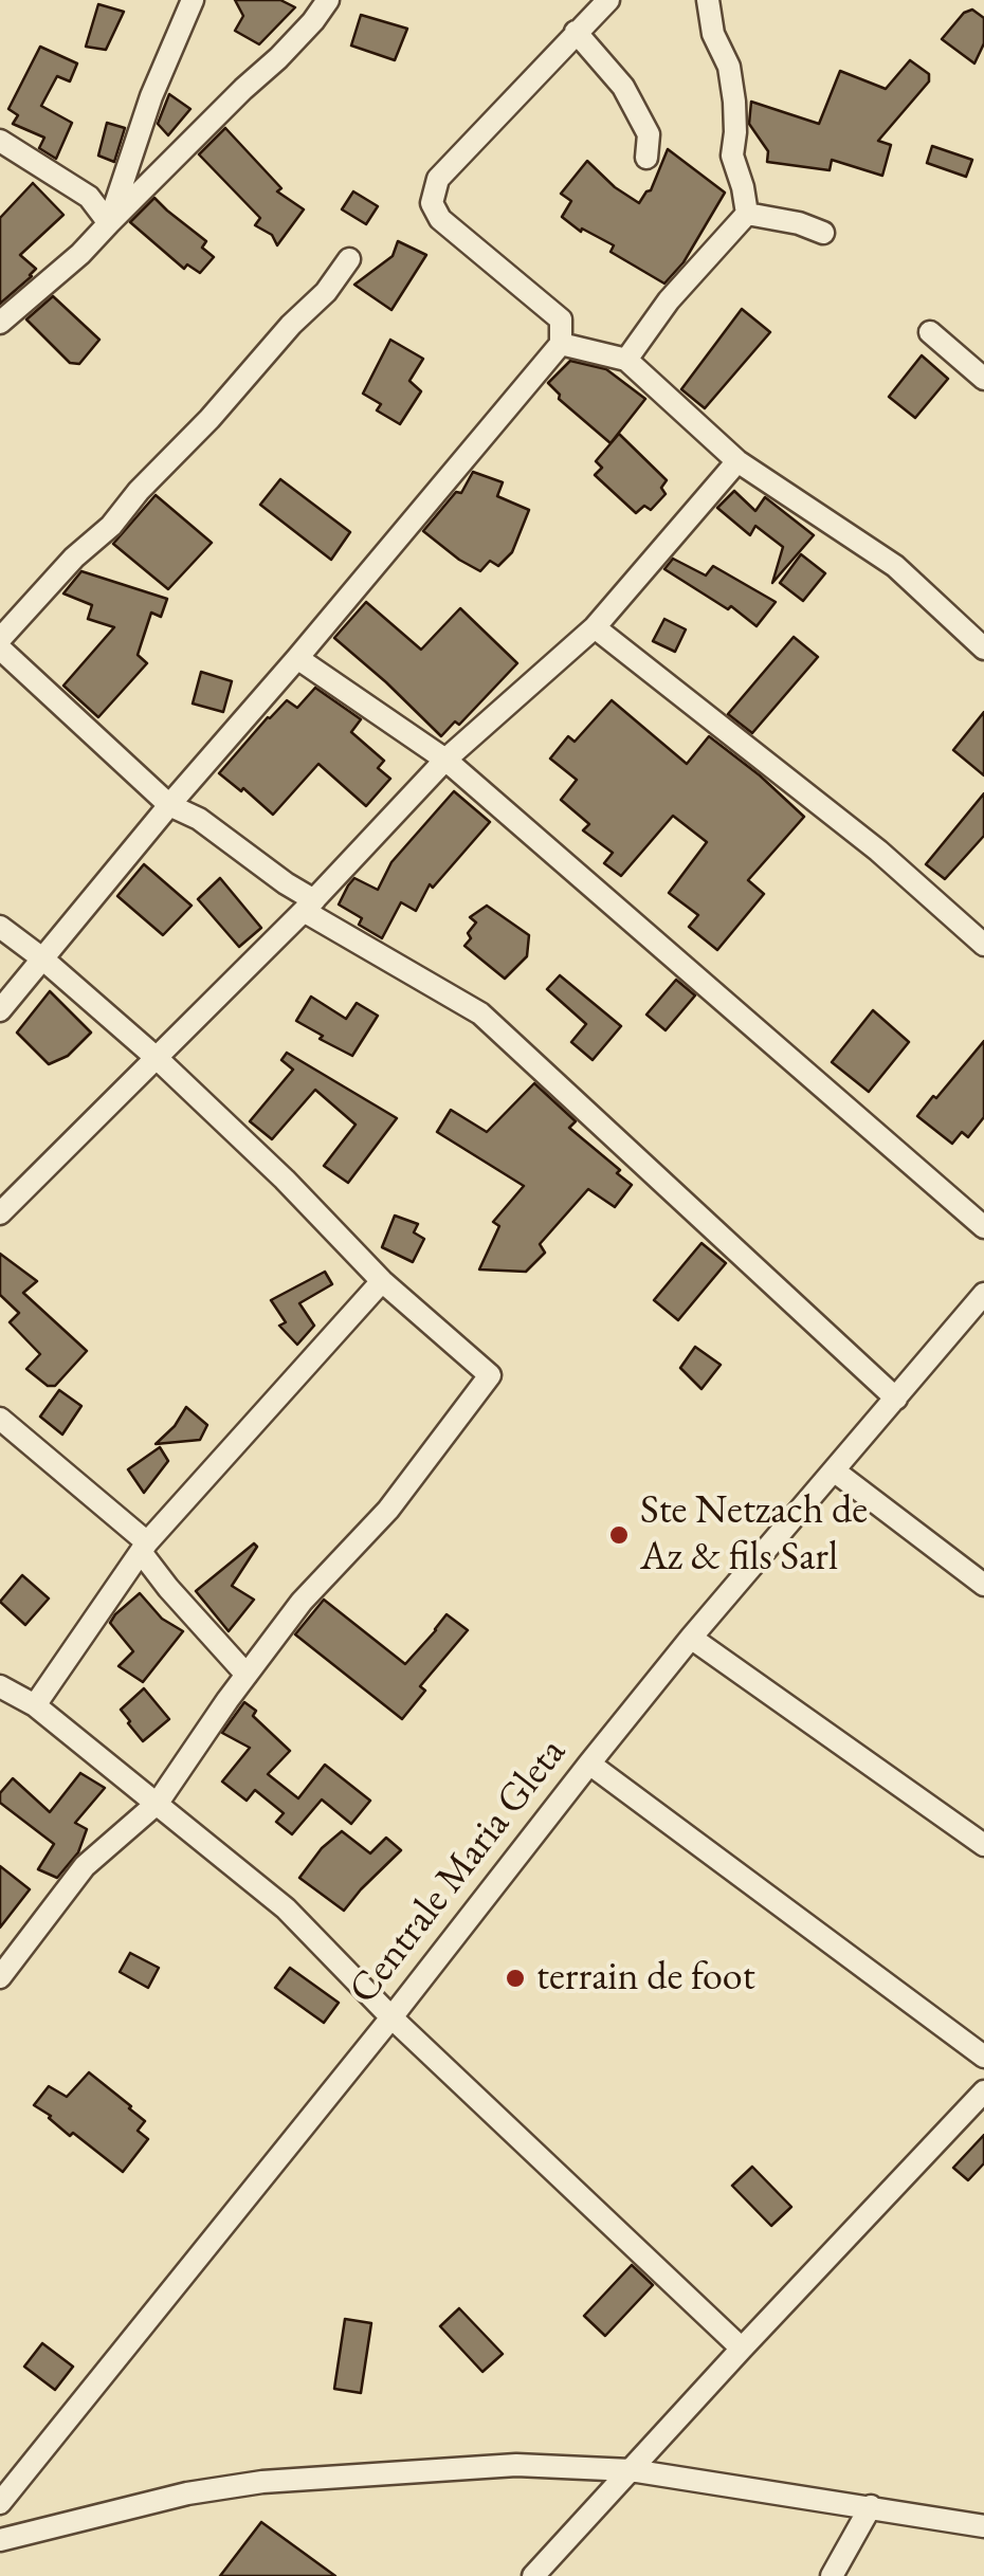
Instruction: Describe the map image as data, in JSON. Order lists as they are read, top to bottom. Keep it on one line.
{"streets":{"street":["Centrale Maria Gleta"]},"places":["Ste Netzach de Az & fils Sarl","terrain de foot"]}
